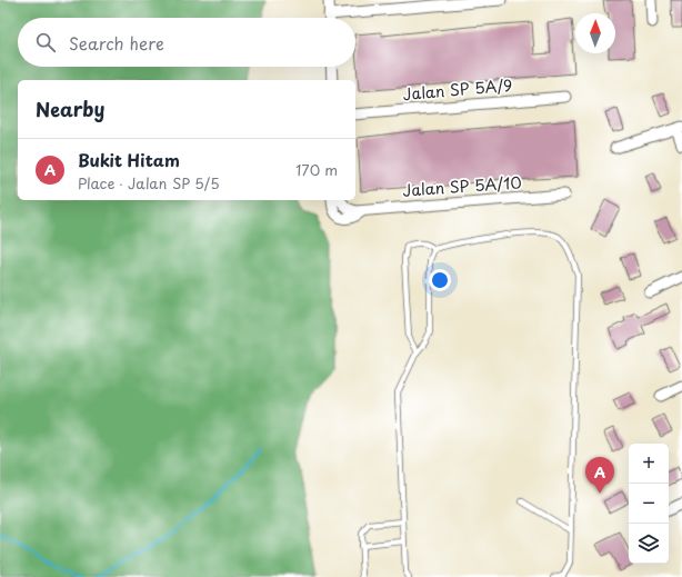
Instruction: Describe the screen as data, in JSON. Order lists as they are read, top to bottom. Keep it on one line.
{"streets":{"street":["Jalan SP 5A/9","Jalan SP 5A/10"]},"north":"top","page":{"search":"Search here","heading":"Nearby","list":[{"mark":"A","name":"Bukit Hitam","note":"Place · Jalan SP 5/5","value":"170 m"}],"map_buttons":["+","−"],"pins":"A"}}
